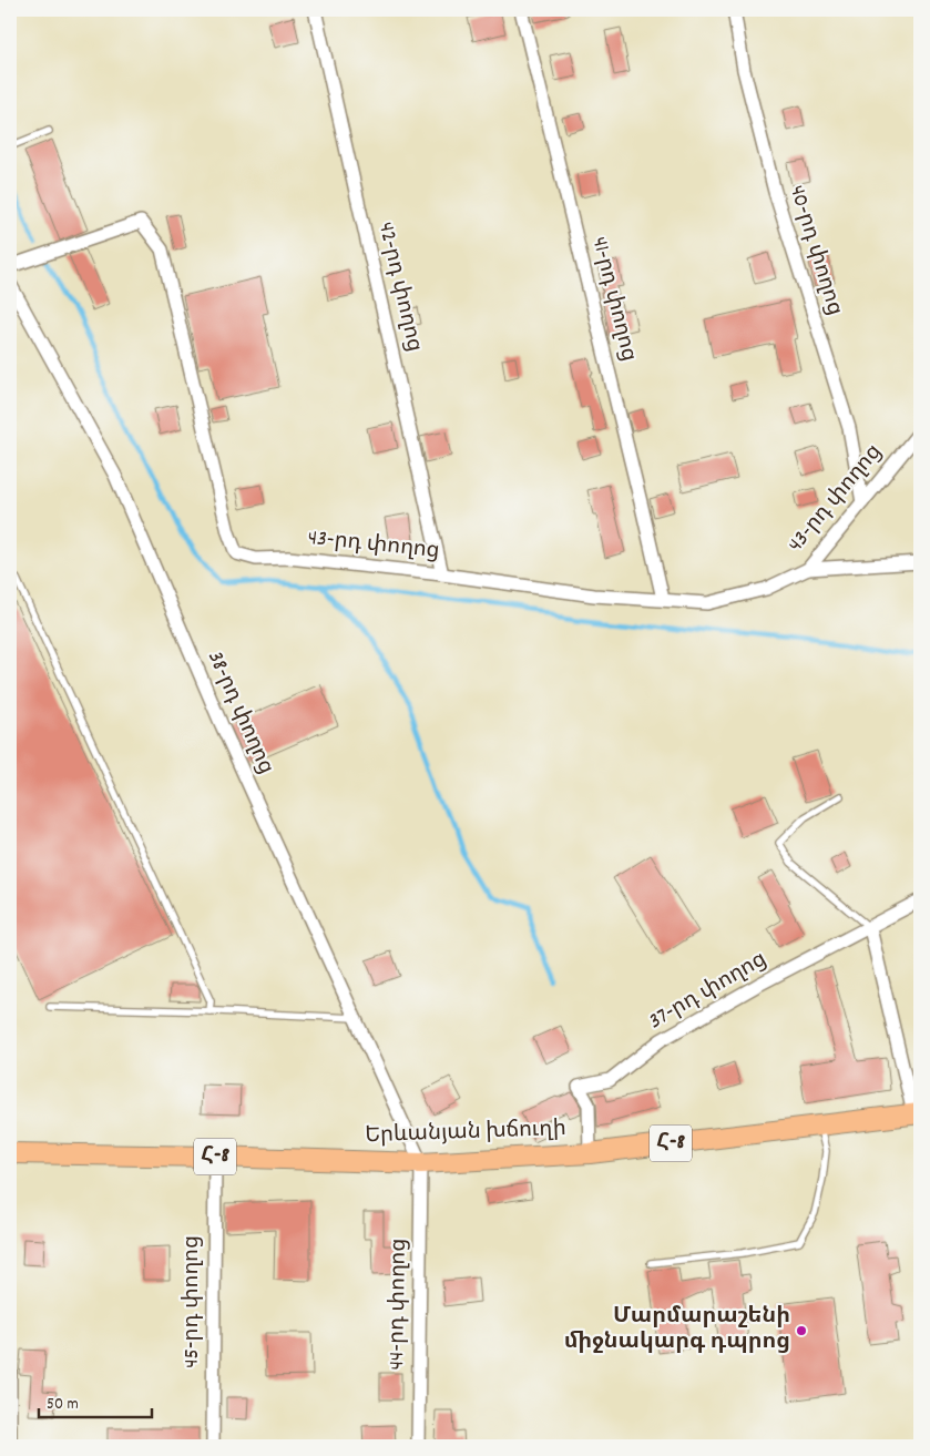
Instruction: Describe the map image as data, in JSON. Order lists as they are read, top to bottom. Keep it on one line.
{"streets":{"main road":["Երևանյան խճուղի","Հ-8"],"street":["40-րդ փողոց","42-րդ փողոց","41-րդ փողոց","43-րդ փողոց","38-րդ փողոց","37-րդ փողոց","45-րդ փողոց","44-րդ փողոց"]},"crossings":[["40-րդ փողոց","43-րդ փողոց"],["42-րդ փողոց","43-րդ փողոց"],["41-րդ փողոց","43-րդ փողոց"],["38-րդ փողոց","Երևանյան խճուղի"],["38-րդ փողոց","44-րդ փողոց"],["37-րդ փողոց","Երևանյան խճուղի"],["Երևանյան խճուղի","45-րդ փողոց"],["Երևանյան խճուղի","44-րդ փողոց"]],"places":["Մարմարաշենի միջնակարգ դպրոց"],"scale_bar":"50 m"}
